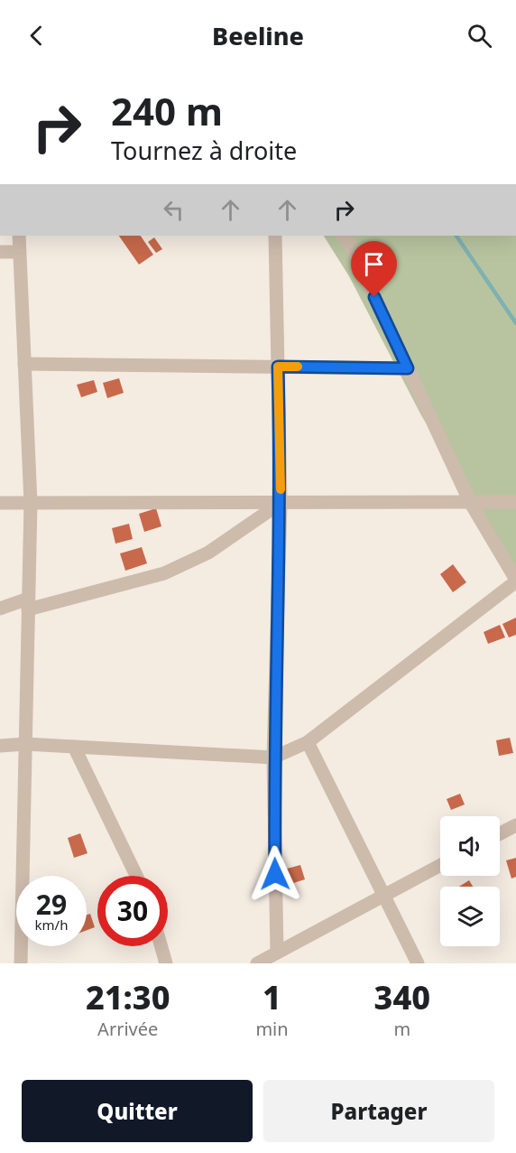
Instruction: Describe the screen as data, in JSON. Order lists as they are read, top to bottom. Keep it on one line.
{"page":{"header":"Beeline","turn":["240 m","Tournez à droite"],"speed":"29 km/h","limit":"30","eta":["21:30","Arrivée","1","min","340","m"],"buttons":["Quitter","Partager"]}}
